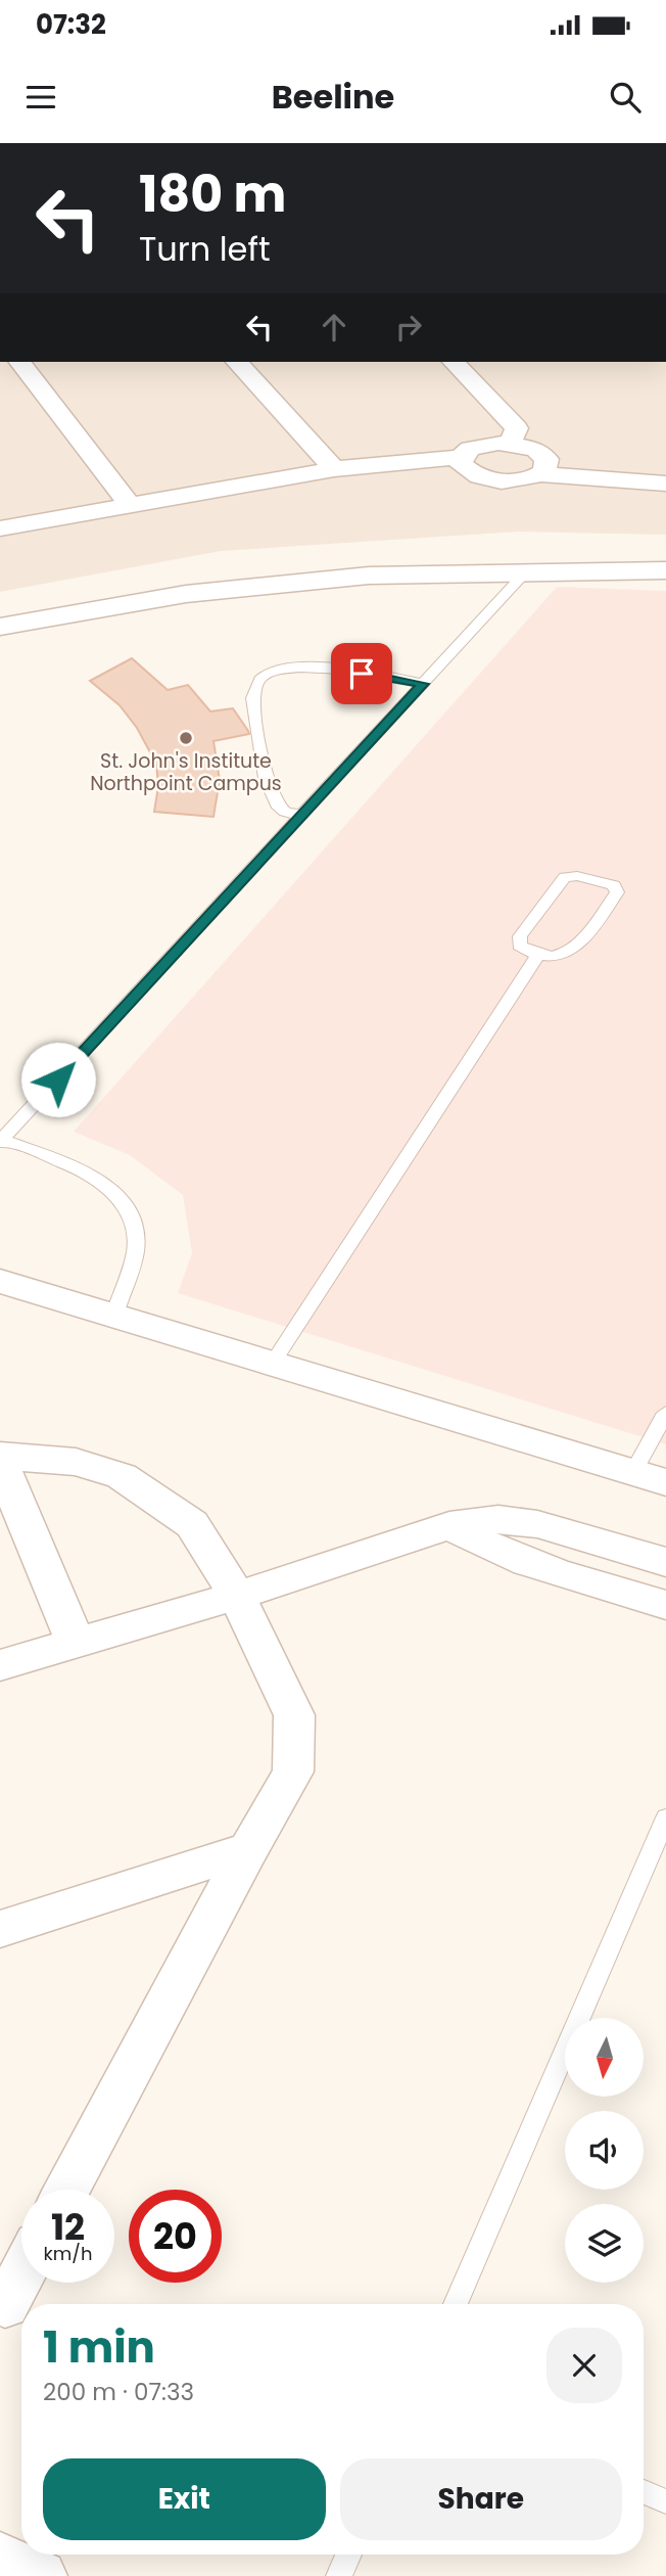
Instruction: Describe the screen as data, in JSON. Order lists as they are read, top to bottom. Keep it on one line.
{"places":["St. John's Institute Northpoint Campus"],"north":"bottom","page":{"status":"07:32","header":"Beeline","turn":["180 m","Turn left"],"speed":"12 km/h","limit":"20","heading":["1 min","200 m · 07:33"],"buttons":["Exit","Share"]}}
